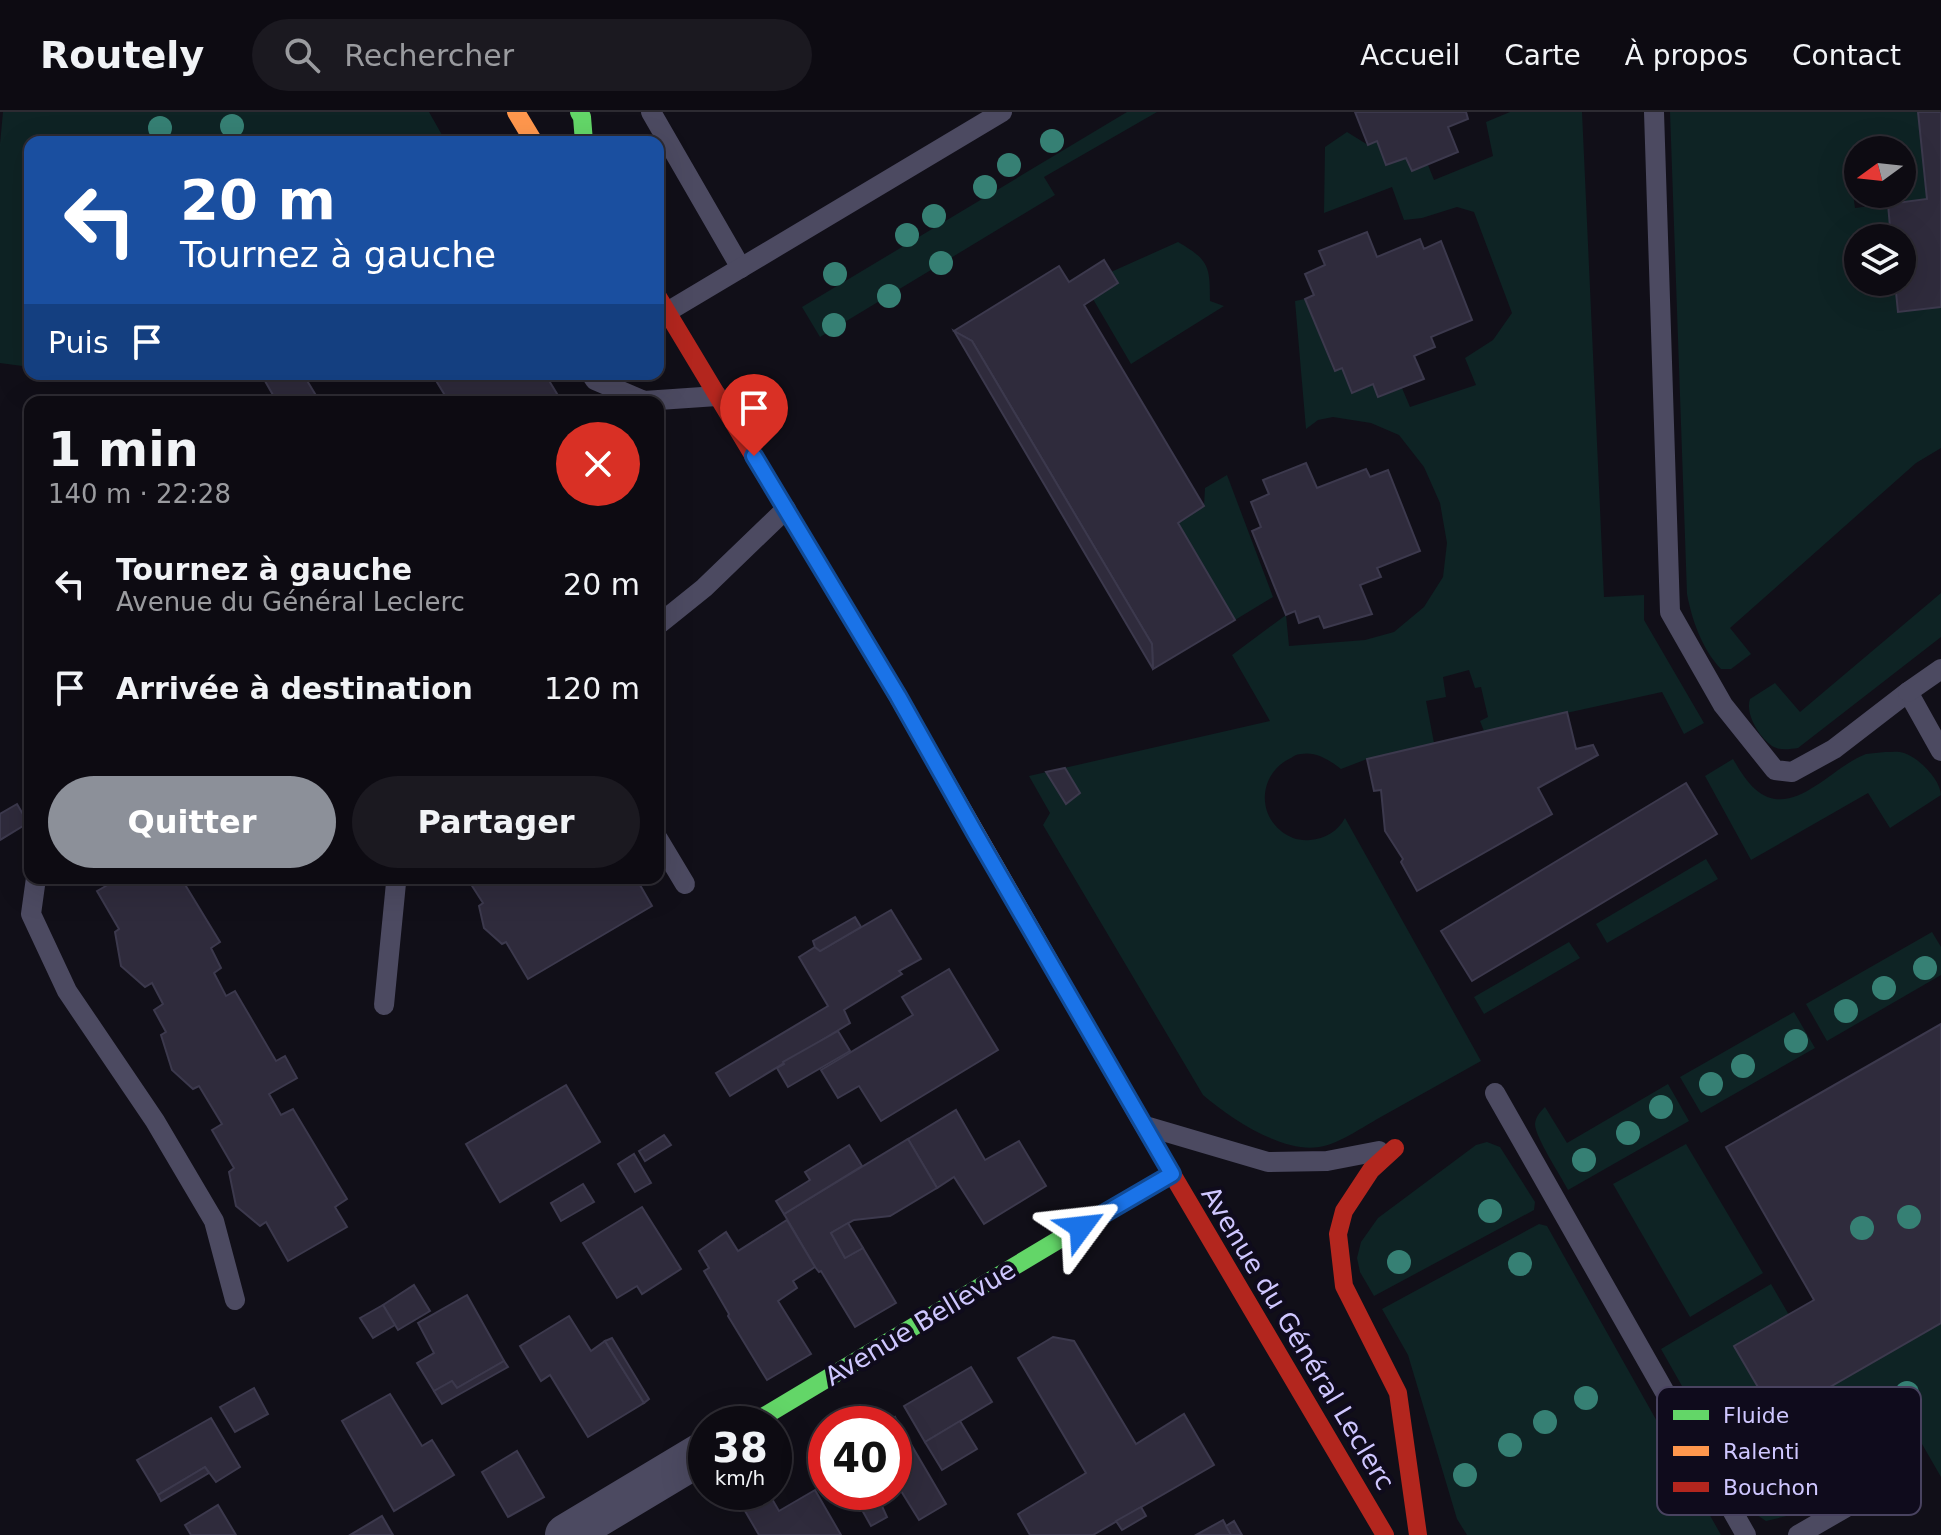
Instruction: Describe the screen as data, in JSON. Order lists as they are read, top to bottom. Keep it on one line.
{"streets":{"main road":["Avenue Bellevue","Avenue du Général Leclerc"]},"crossings":[["Avenue Bellevue","Avenue du Général Leclerc"]],"legend":["Fluide","Ralenti","Bouchon"],"north":"left","page":{"header":"Routely","search":"Rechercher","nav":["Accueil","Carte","À propos","Contact"],"turn":["20 m","Tournez à gauche"],"then":"Puis","heading":["1 min","140 m · 22:28"],"list":[{"name":"Tournez à gauche","note":"Avenue du Général Leclerc","value":"20 m"},{"name":"Arrivée à destination","value":"120 m"}],"buttons":["Quitter","Partager"],"speed":"38 km/h","limit":"40"}}
